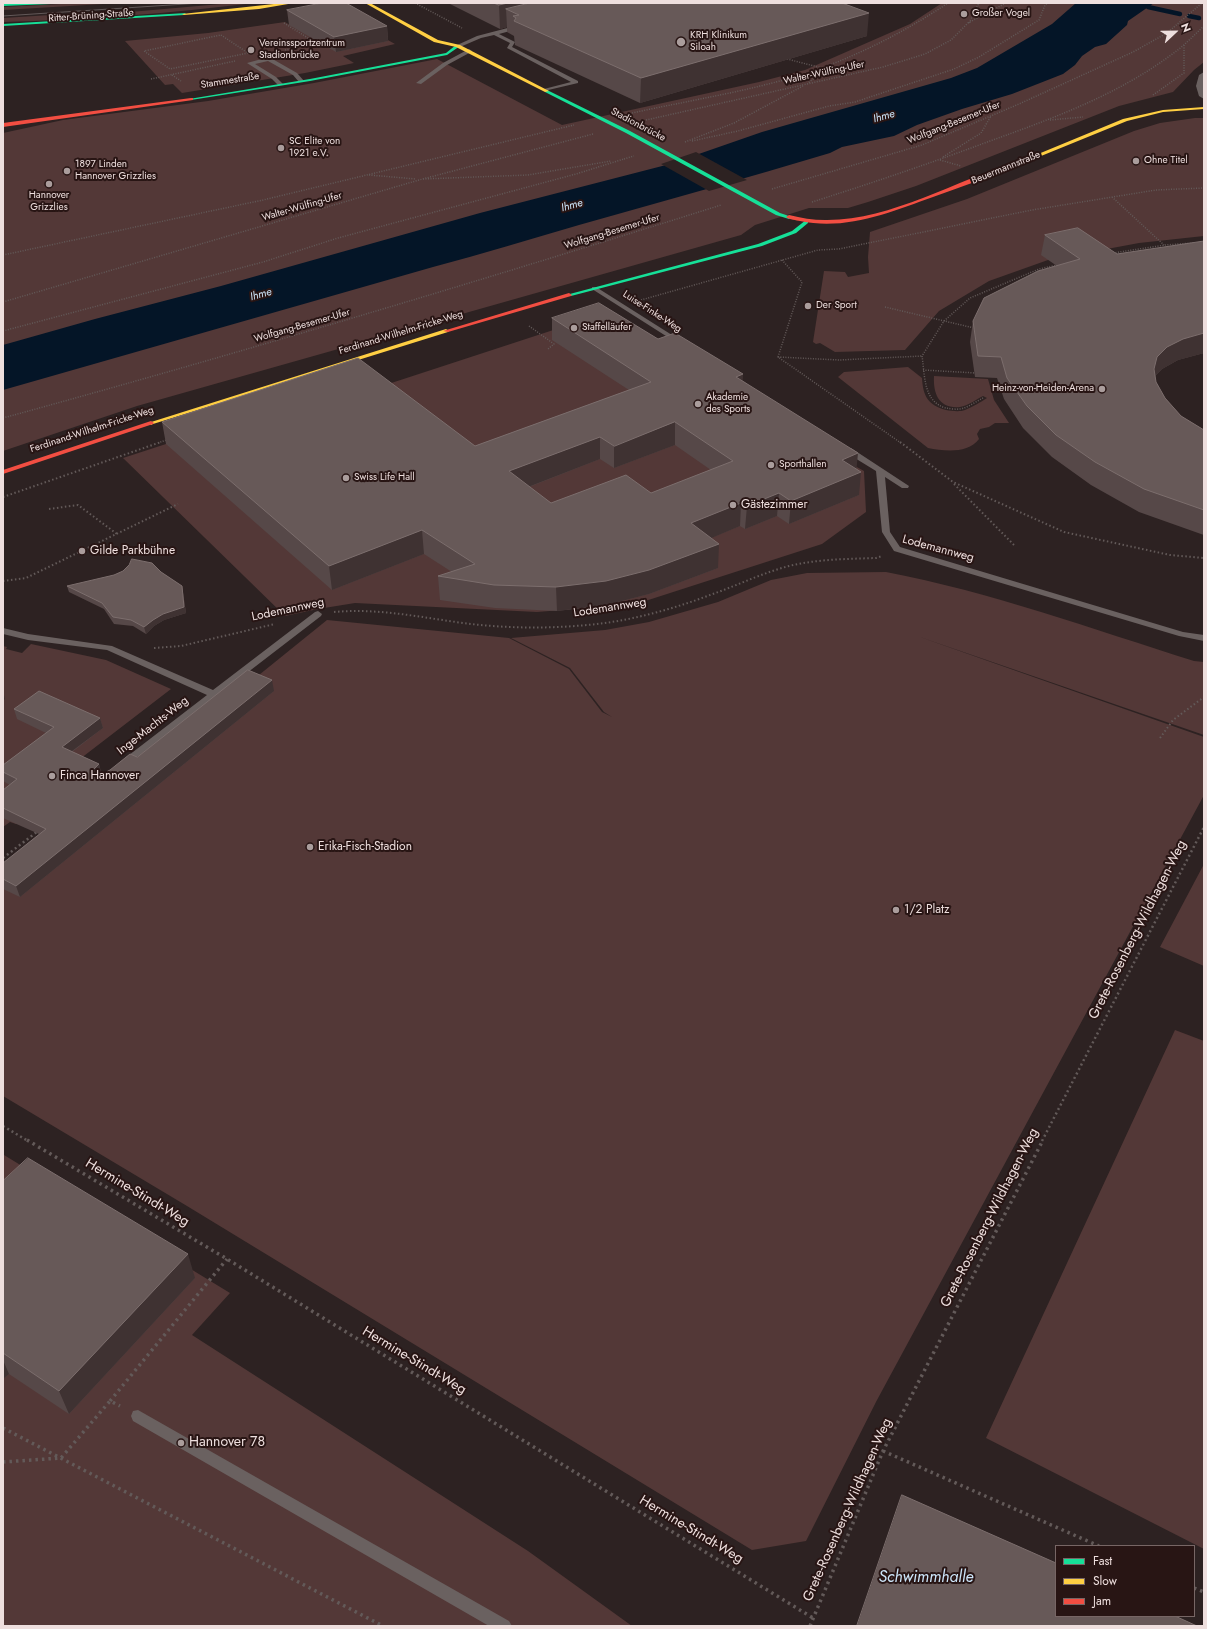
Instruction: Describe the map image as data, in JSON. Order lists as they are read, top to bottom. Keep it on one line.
{"streets":{"street":["Ritter-Brüning-Straße","Stammestraße","Stadionbrücke","Beuermannstraße","Ferdinand-Wilhelm-Fricke-Weg"],"lane":["Luise-Finke-Weg","Lodemannweg","Inge-Machts-Weg"],"path":["Walter-Wülfing-Ufer","Wolfgang-Besemer-Ufer","Grete-Rosenberg-Wildhagen-Weg","Hermine-Stindt-Weg"]},"crossings":[["Stammestraße","Stadionbrücke"],["Stadionbrücke","Beuermannstraße"],["Stadionbrücke","Ferdinand-Wilhelm-Fricke-Weg"],["Beuermannstraße","Ferdinand-Wilhelm-Fricke-Weg"],["Luise-Finke-Weg","Ferdinand-Wilhelm-Fricke-Weg"],["Lodemannweg","Inge-Machts-Weg"],["Grete-Rosenberg-Wildhagen-Weg","Hermine-Stindt-Weg"]],"water":["Ihme","Schwimmhalle"],"places":["Großer Vogel","KRH Klinikum Siloah","Vereinssportzentrum Stadionbrücke","SC Elite von 1921 e.V.","Ohne Titel","1897 Linden Hannover Grizzlies","Hannover Grizzlies","Der Sport","Staffelläufer","Heinz-von-Heiden-Arena","Akademie des Sports","Sporthallen","Swiss Life Hall","Gästezimmer","Gilde Parkbühne","Finca Hannover","Erika-Fisch-Stadion","1/2 Platz","Hannover 78"],"legend":["Fast","Slow","Jam"],"north":"right"}
